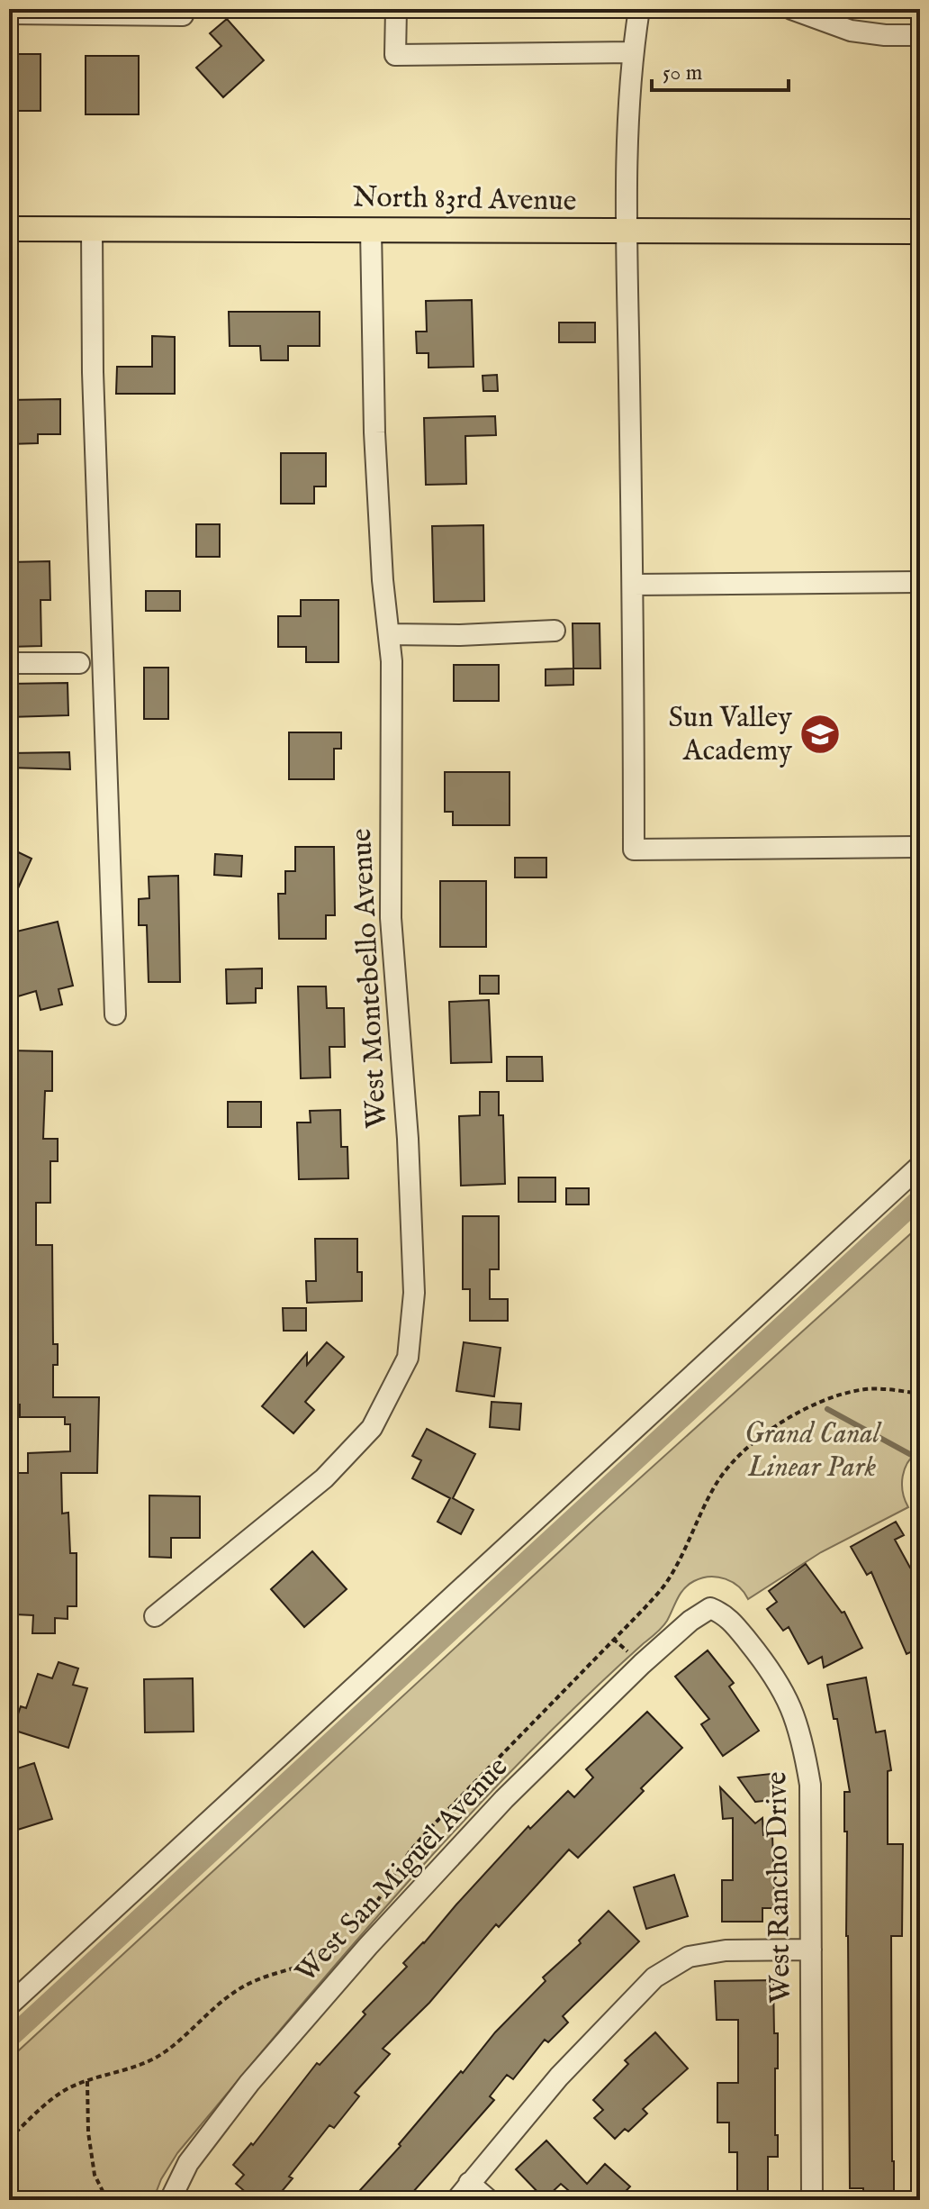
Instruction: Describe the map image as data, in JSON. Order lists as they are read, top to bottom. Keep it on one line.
{"streets":{"main road":["North 83rd Avenue"],"street":["West Montebello Avenue","West San Miguel Avenue","West Rancho Drive"]},"crossings":[["North 83rd Avenue","West Montebello Avenue"],["West San Miguel Avenue","West Rancho Drive"]],"parks":["Grand Canal Linear Park"],"places":{"school or university":["Sun Valley Academy"]},"scale_bar":"50 m"}
